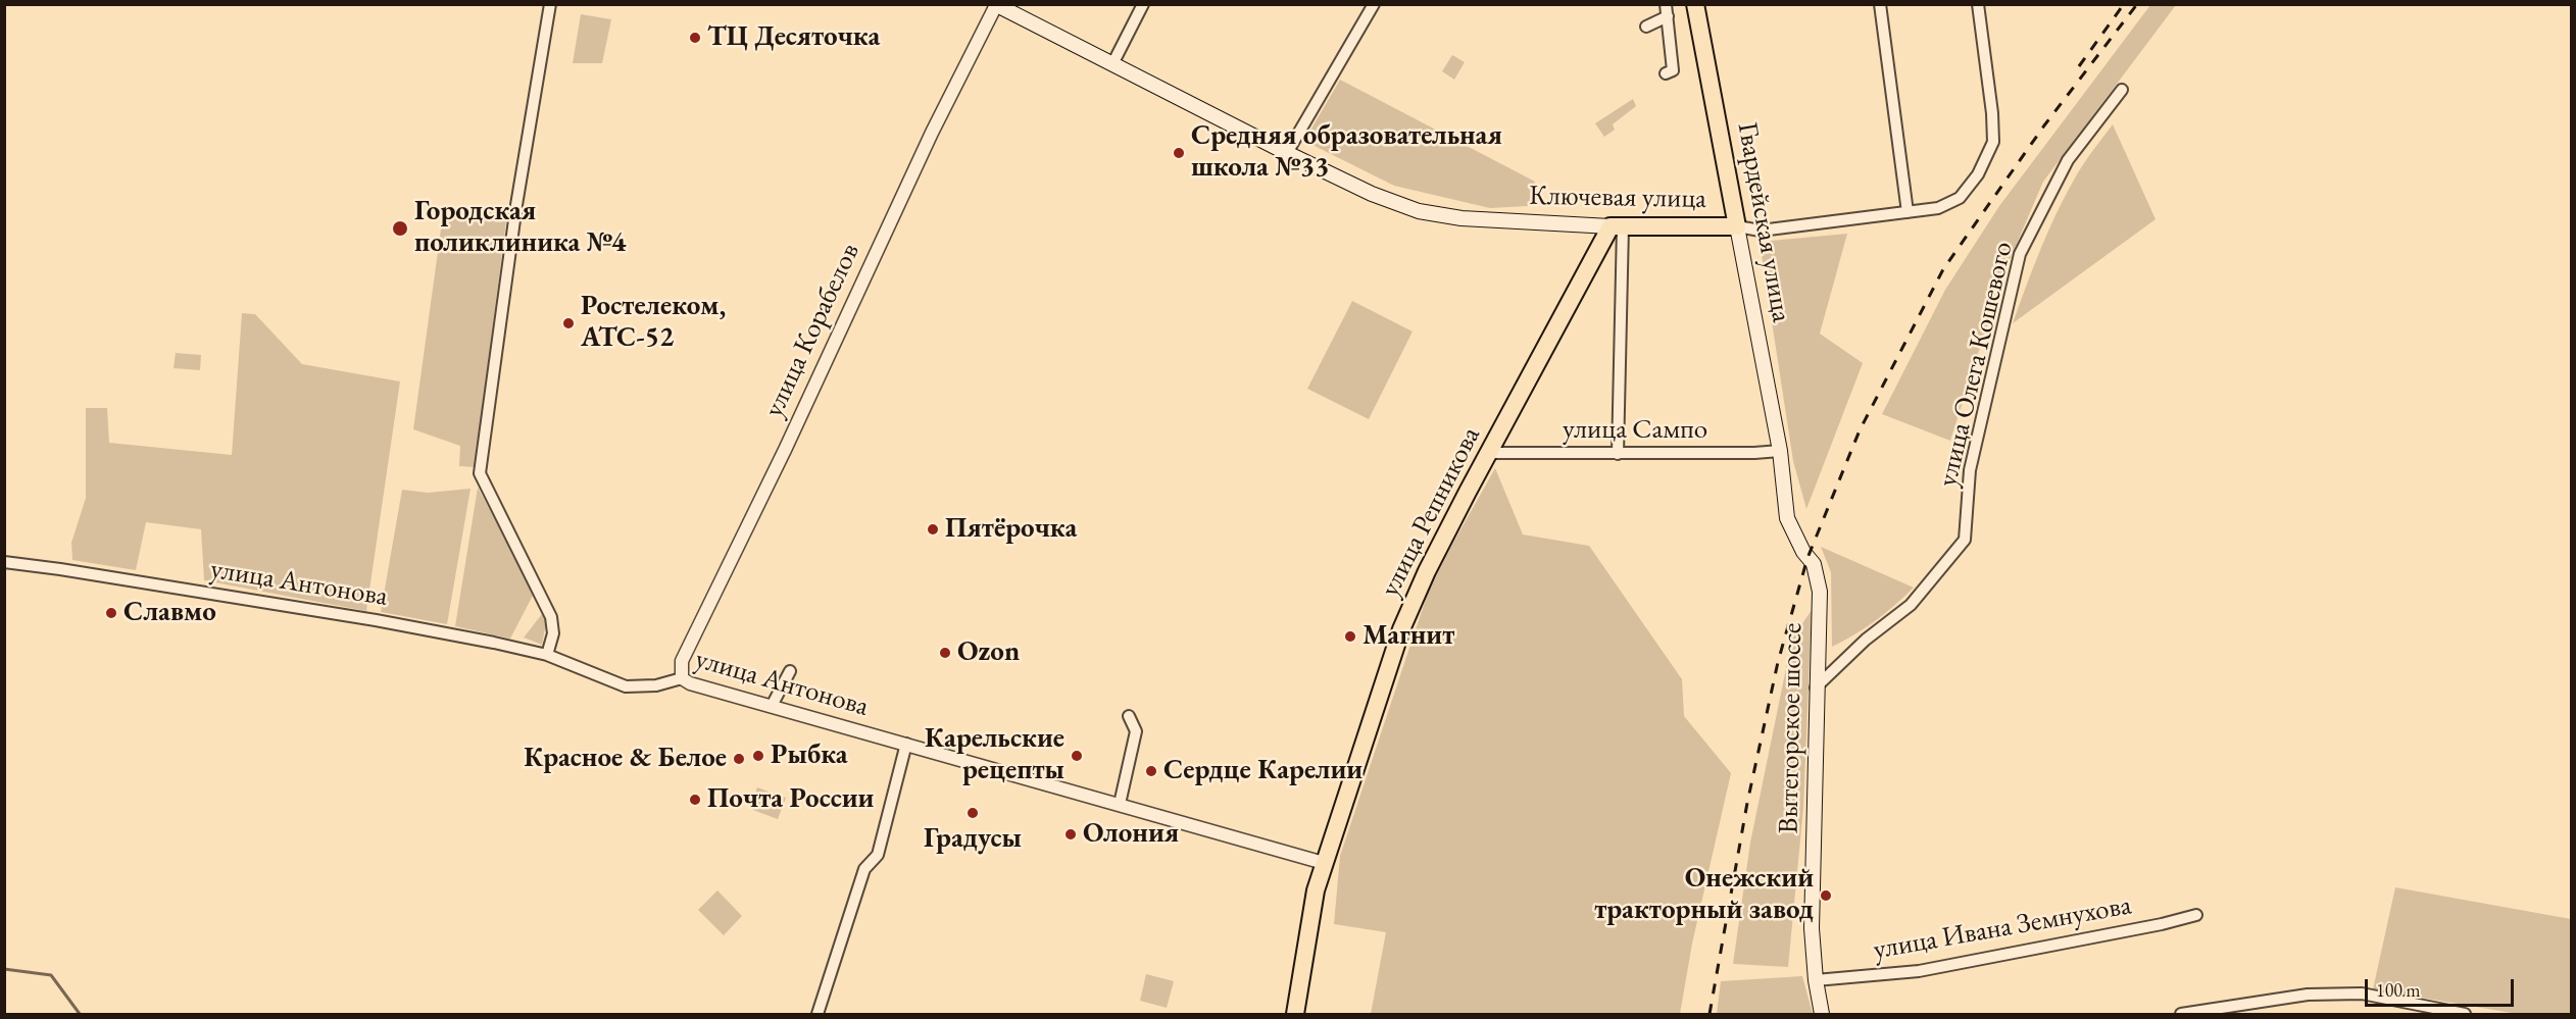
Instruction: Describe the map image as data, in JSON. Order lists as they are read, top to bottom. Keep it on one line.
{"streets":{"main road":["Ключевая улица","Гвардейская улица","улица Репникова","Вытегорское шоссе"],"street":["улица Корабелов","улица Олега Кошевого","улица Сампо","улица Антонова","улица Ивана Земнухова"]},"crossings":[["Ключевая улица","Гвардейская улица"],["Ключевая улица","улица Корабелов"],["Ключевая улица","улица Репникова"],["Гвардейская улица","улица Сампо"],["Гвардейская улица","Вытегорское шоссе"],["улица Корабелов","улица Антонова"],["улица Олега Кошевого","Вытегорское шоссе"],["улица Сампо","улица Репникова"],["улица Сампо","Вытегорское шоссе"],["улица Репникова","улица Антонова"],["Вытегорское шоссе","улица Ивана Земнухова"]],"places":["ТЦ Десяточка","Средняя образовательная школа №33","Городская поликлиника №4","Ростелеком, АТС-52","Пятёрочка","Славмо","Магнит","Ozon","Рыбка","Карельские рецепты","Красное & Белое","Сердце Карелии","Почта России","Градусы","Олония","Онежский тракторный завод"],"scale_bar":"100 m"}
